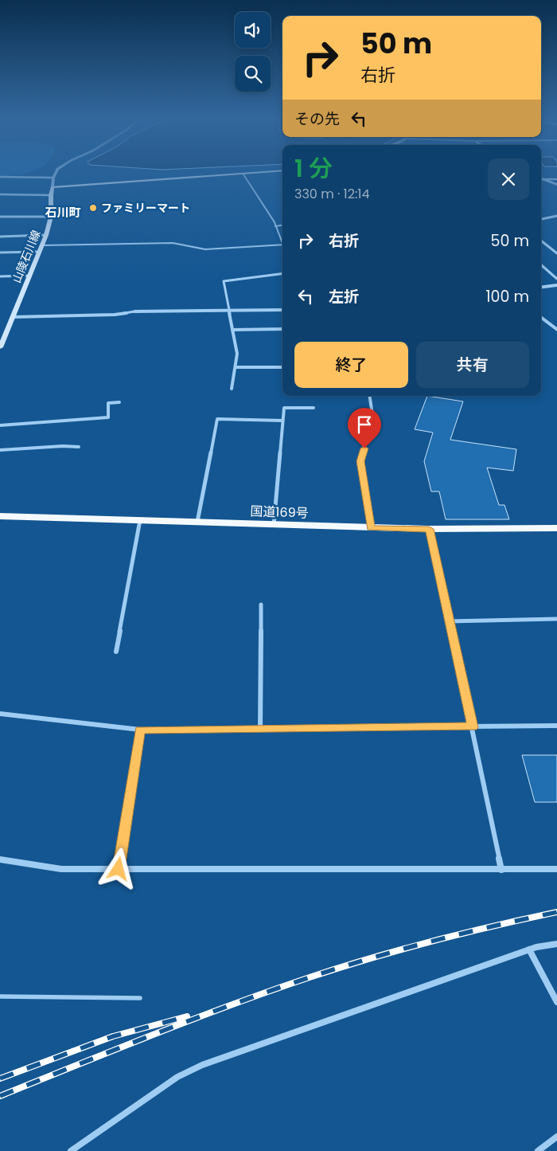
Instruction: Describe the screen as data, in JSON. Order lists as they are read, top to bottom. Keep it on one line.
{"streets":{"highway":["国道169号"],"main road":["山陵石川線"]},"districts":["石川町"],"places":["ファミリーマート"],"page":{"turn":["50 m","右折"],"then":"その先","heading":["1 分","330 m · 12:14"],"list":[{"name":"右折","value":"50 m"},{"name":"左折","value":"100 m"}],"buttons":["終了","共有"]}}
